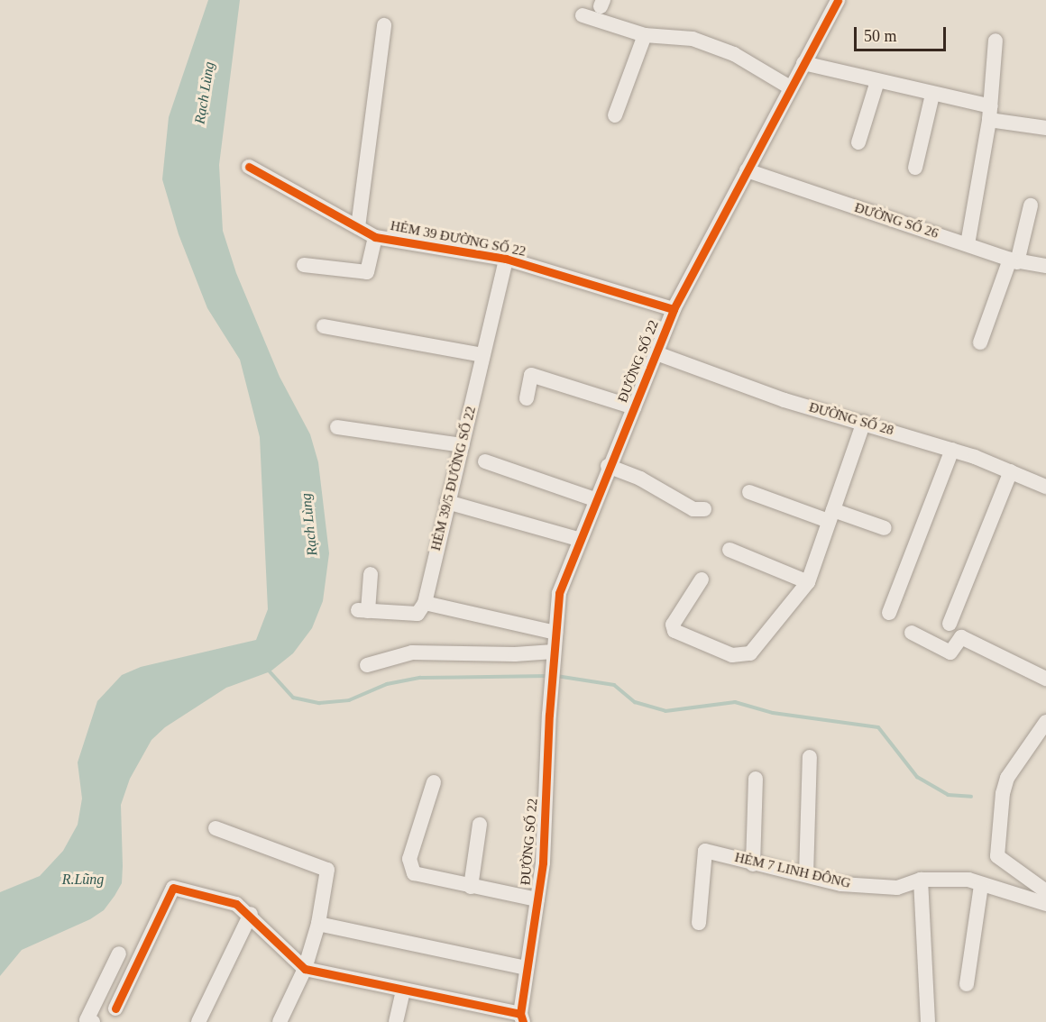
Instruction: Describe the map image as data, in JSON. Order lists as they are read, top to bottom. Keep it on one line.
{"streets":{"street":["ĐƯỜNG SỐ 26","HẺM 39 ĐƯỜNG SỐ 22","ĐƯỜNG SỐ 22","ĐƯỜNG SỐ 28","HẺM 39/5 ĐƯỜNG SỐ 22","HẺM 7 LINH ĐÔNG"]},"crossings":[["ĐƯỜNG SỐ 26","ĐƯỜNG SỐ 22"],["HẺM 39 ĐƯỜNG SỐ 22","ĐƯỜNG SỐ 22"],["HẺM 39 ĐƯỜNG SỐ 22","HẺM 39/5 ĐƯỜNG SỐ 22"],["ĐƯỜNG SỐ 22","ĐƯỜNG SỐ 28"]],"water":["Rạch Lùng","R.Lũng"],"scale_bar":"50 m"}
